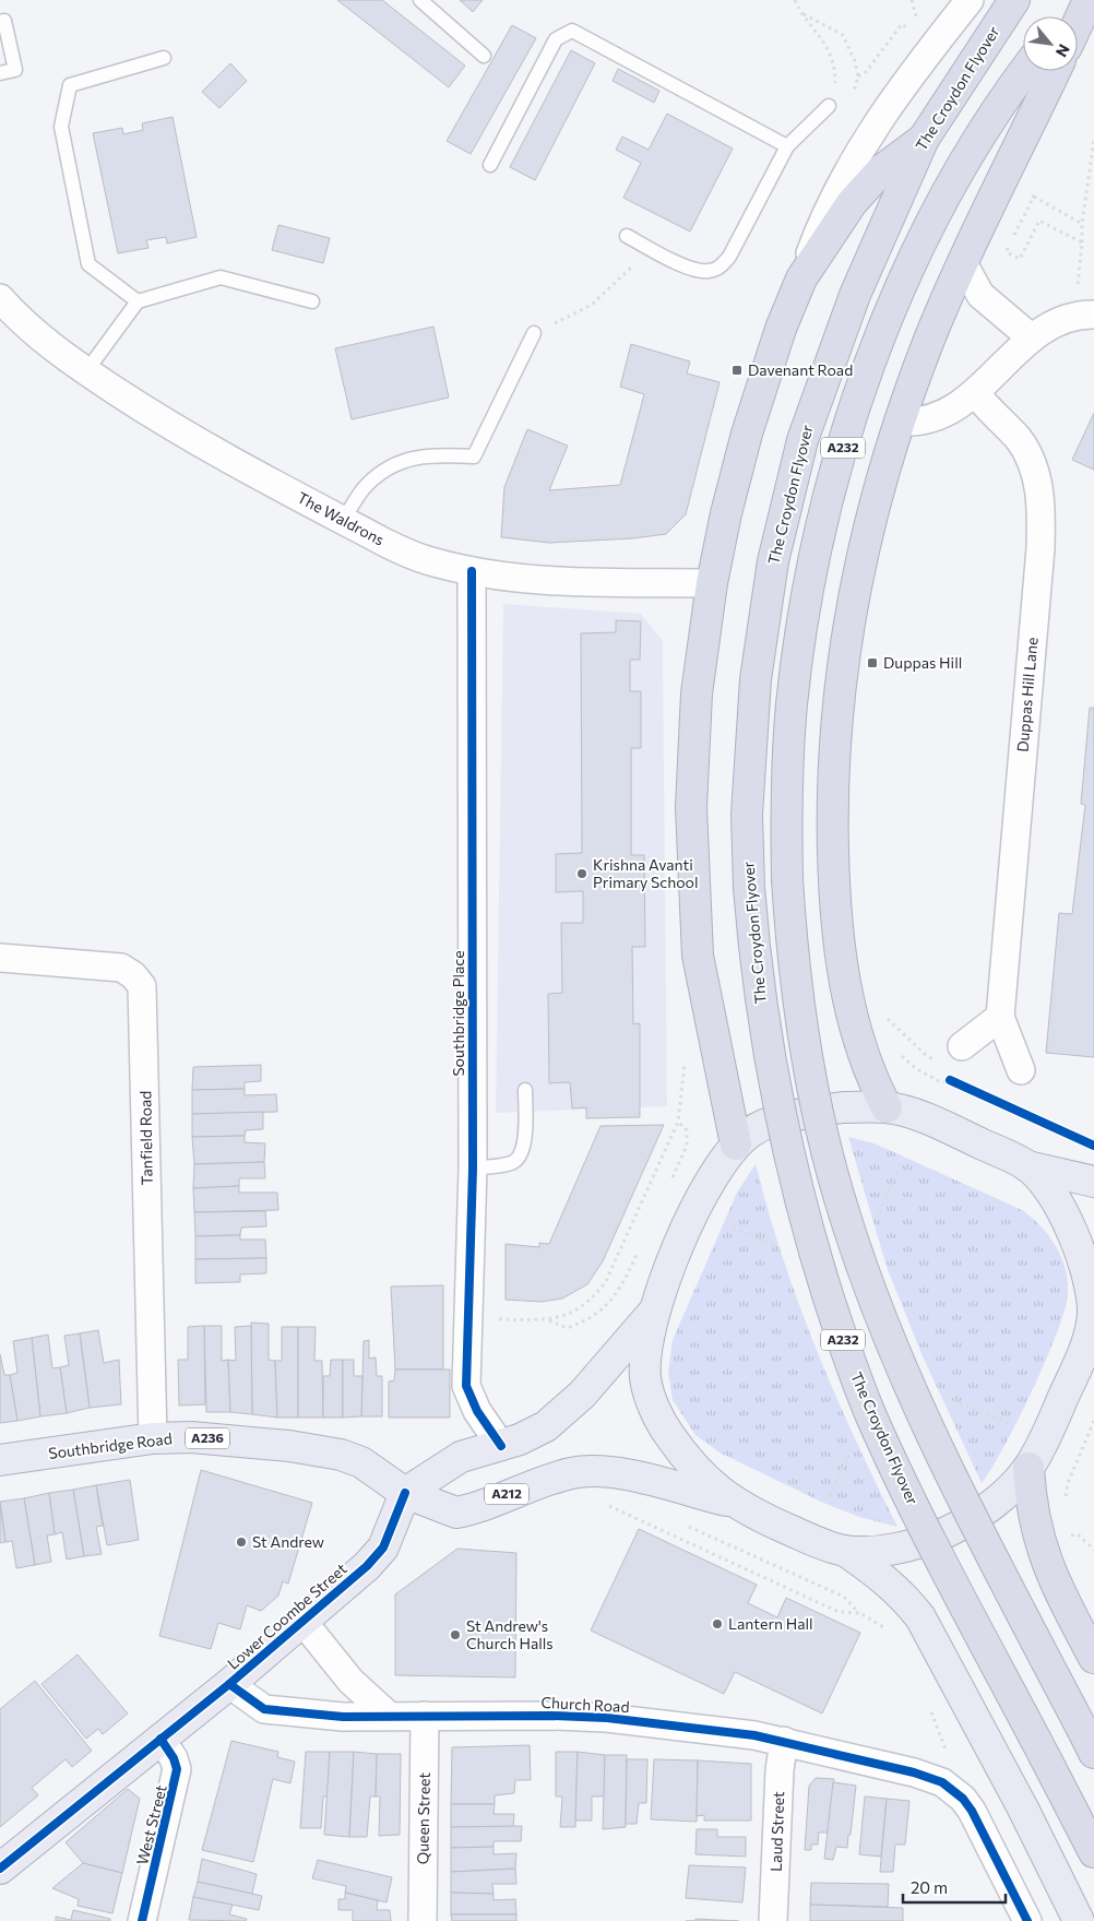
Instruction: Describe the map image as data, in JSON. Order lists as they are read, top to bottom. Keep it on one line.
{"streets":{"highway":["The Croydon Flyover","A232"],"main road":["A236","Southbridge Road","A212","Lower Coombe Street"],"street":["The Waldrons","Duppas Hill Lane","Southbridge Place","Tanfield Road","Church Road","Queen Street","West Street","Laud Street"]},"crossings":[["The Waldrons","Southbridge Place"],["Tanfield Road","Southbridge Road"],["Southbridge Road","A212"],["Southbridge Road","Lower Coombe Street"],["A212","Lower Coombe Street"],["Lower Coombe Street","Church Road"],["Lower Coombe Street","West Street"],["Church Road","Queen Street"],["Church Road","Laud Street"]],"places":{"transit":["Davenant Road","Duppas Hill"],"other":["Krishna Avanti Primary School","St Andrew","Lantern Hall","St Andrew's Church Halls"]},"scale_bar":"20 m","north":"bottom right"}
